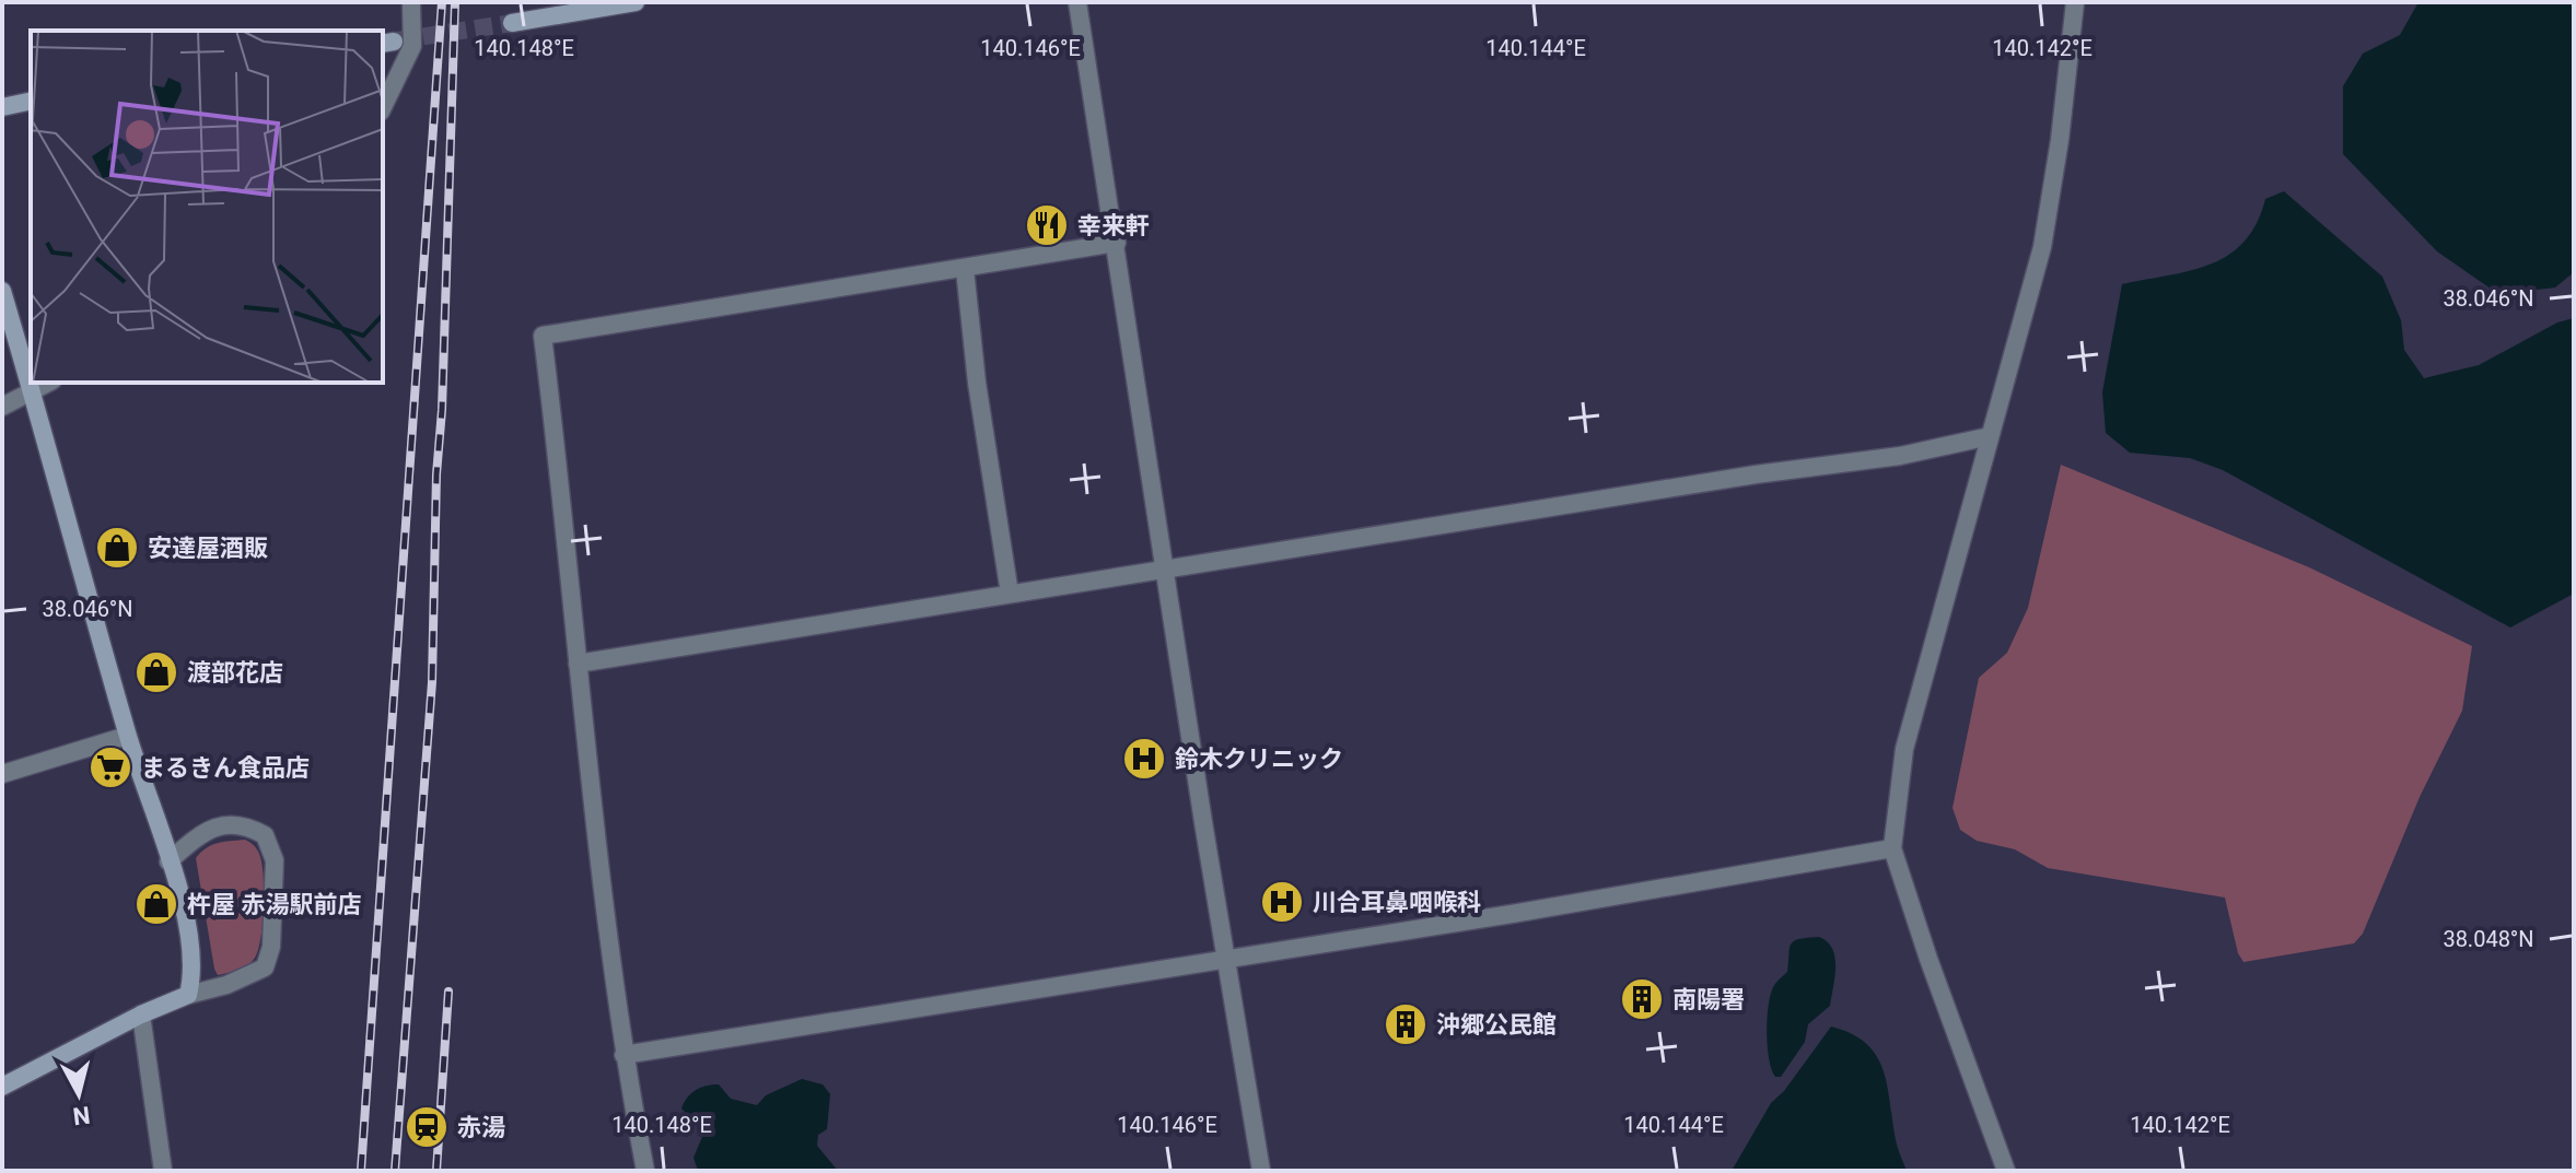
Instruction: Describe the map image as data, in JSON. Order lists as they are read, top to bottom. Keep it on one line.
{"places":{"restaurant":["幸来軒"],"shop":["安達屋酒販","渡部花店","杵屋 赤湯駅前店"],"hospital":["鈴木クリニック","川合耳鼻咽喉科"],"supermarket":["まるきん食品店"],"building":["南陽署","沖郷公民館"],"station":["赤湯"]},"north":"bottom","coordinates":["140.148°E","140.146°E","140.144°E","140.142°E","38.046°N","38.048°N"]}
